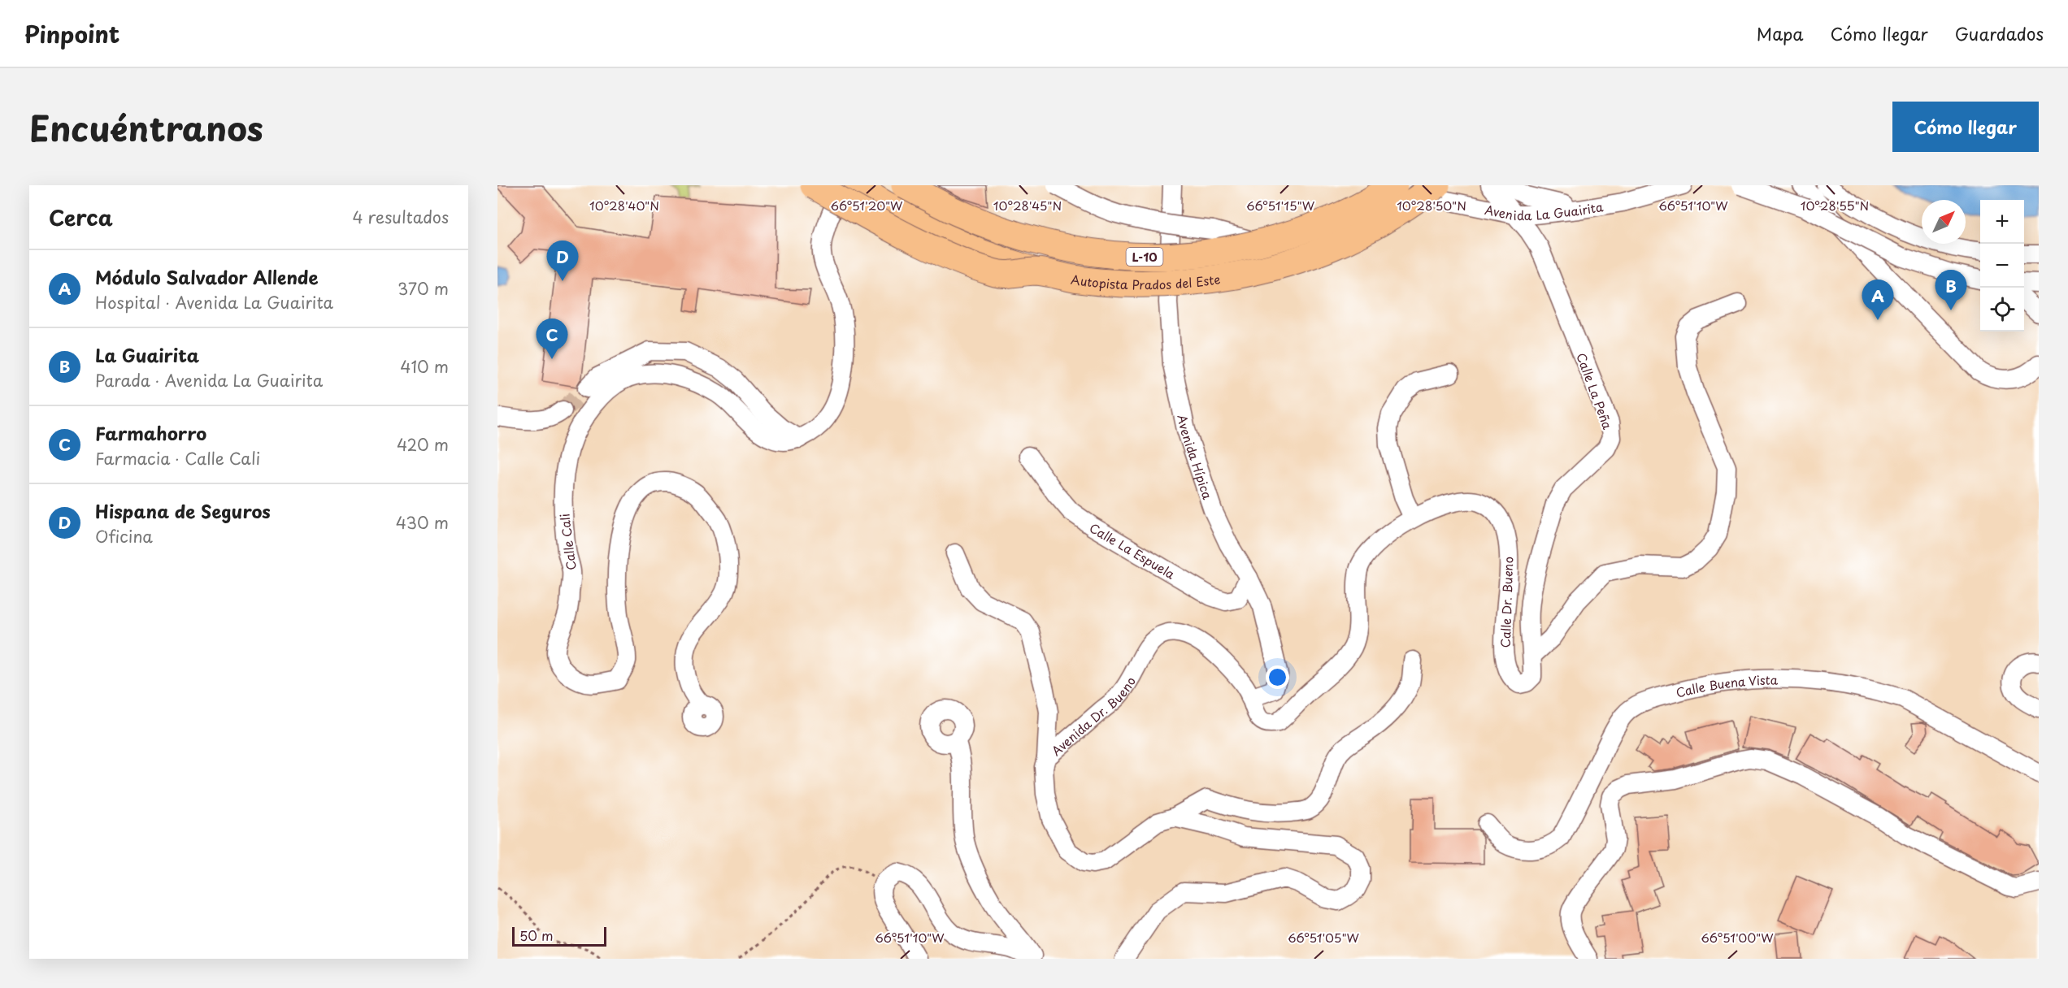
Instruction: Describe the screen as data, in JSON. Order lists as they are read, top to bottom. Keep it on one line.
{"streets":{"highway":["L-10","Autopista Prados del Este"],"street":["Avenida La Guairita","Calle La Peña","Avenida Hípica","Calle Cali","Calle La Espuela","Calle Dr. Bueno","Calle Buena Vista","Avenida Dr. Bueno"]},"crossings":[["Avenida La Guairita","Calle La Peña"],["L-10","Autopista Prados del Este"],["Calle La Peña","Calle Dr. Bueno"],["Avenida Hípica","Calle La Espuela"],["Avenida Hípica","Calle Dr. Bueno"],["Avenida Hípica","Avenida Dr. Bueno"],["Calle Dr. Bueno","Avenida Dr. Bueno"]],"scale_bar":"50 m","north":"top right","page":{"header":"Pinpoint","nav":["Mapa","Cómo llegar","Guardados"],"title":"Encuéntranos","buttons":"Cómo llegar","heading":["Cerca","4 resultados"],"map_buttons":["+","−"],"pins":["D","B","A","C"],"list":[{"mark":"A","name":"Módulo Salvador Allende","note":"Hospital · Avenida La Guairita","value":"370 m"},{"mark":"B","name":"La Guairita","note":"Parada · Avenida La Guairita","value":"410 m"},{"mark":"C","name":"Farmahorro","note":"Farmacia · Calle Cali","value":"420 m"},{"mark":"D","name":"Hispana de Seguros","note":"Oficina","value":"430 m"}],"scale":"50 m"},"coordinates":["66°51'20\"W","66°51'15\"W","66°51'10\"W","10°28'40\"N","10°28'45\"N","10°28'50\"N","10°28'55\"N","66°51'05\"W","66°51'00\"W"]}
